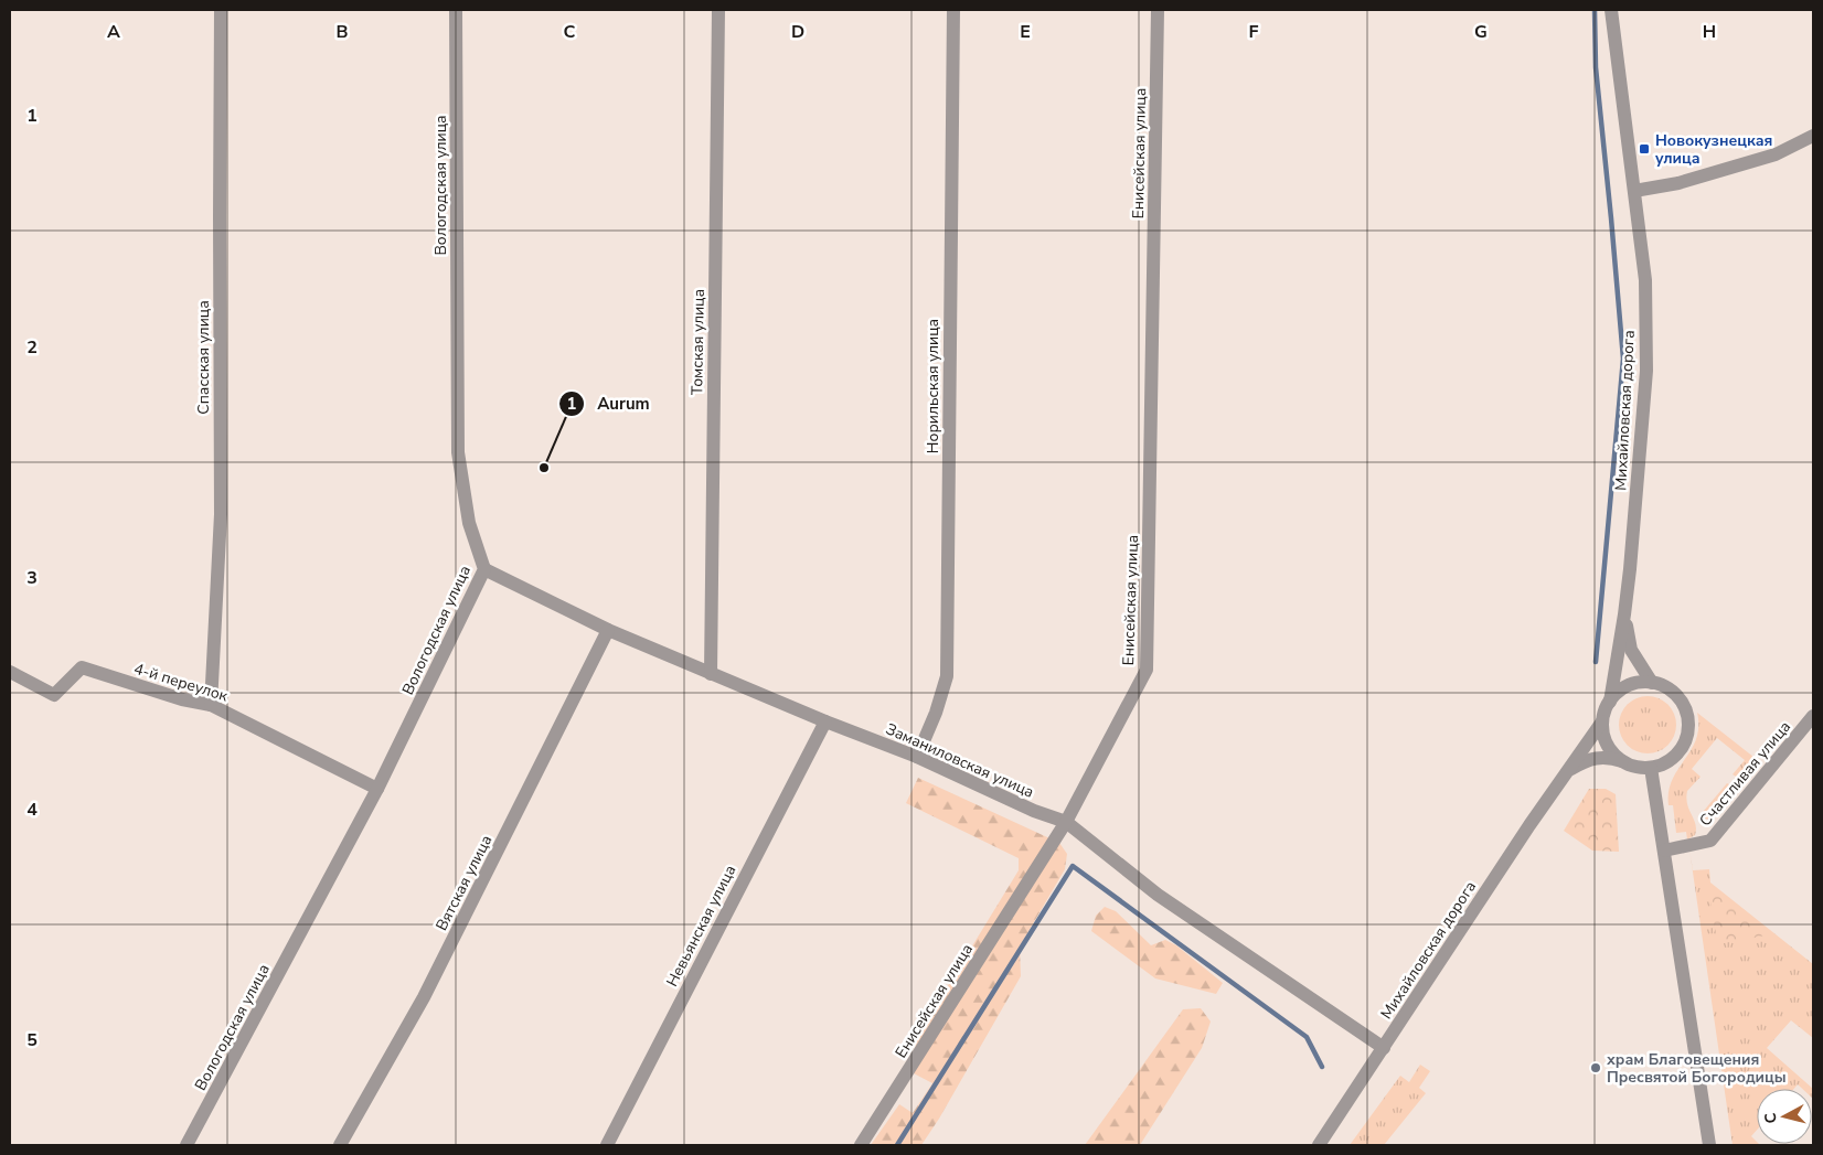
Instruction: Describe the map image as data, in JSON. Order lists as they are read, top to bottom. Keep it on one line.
{"streets":{"street":["Енисейская улица","Вологодская улица","Томская улица","Спасская улица","Норильская улица","Михайловская дорога","4-й переулок","Заманиловская улица","Счастливая улица","Вятская улица","Невьянская улица"]},"crossings":[["Енисейская улица","Заманиловская улица"],["Вологодская улица","4-й переулок"],["Вологодская улица","Заманиловская улица"],["Томская улица","Заманиловская улица"],["Спасская улица","4-й переулок"],["Норильская улица","Заманиловская улица"],["Михайловская дорога","Заманиловская улица"],["Заманиловская улица","Вятская улица"],["Заманиловская улица","Невьянская улица"]],"places":{"transit":["Новокузнецкая улица"],"other":["Aurum","храм Благовещения Пресвятой Богородицы"]},"north":"left","grid":{"columns":["A","B","C","D","E","F","G","H"],"rows":["1","2","3","4","5"]}}
